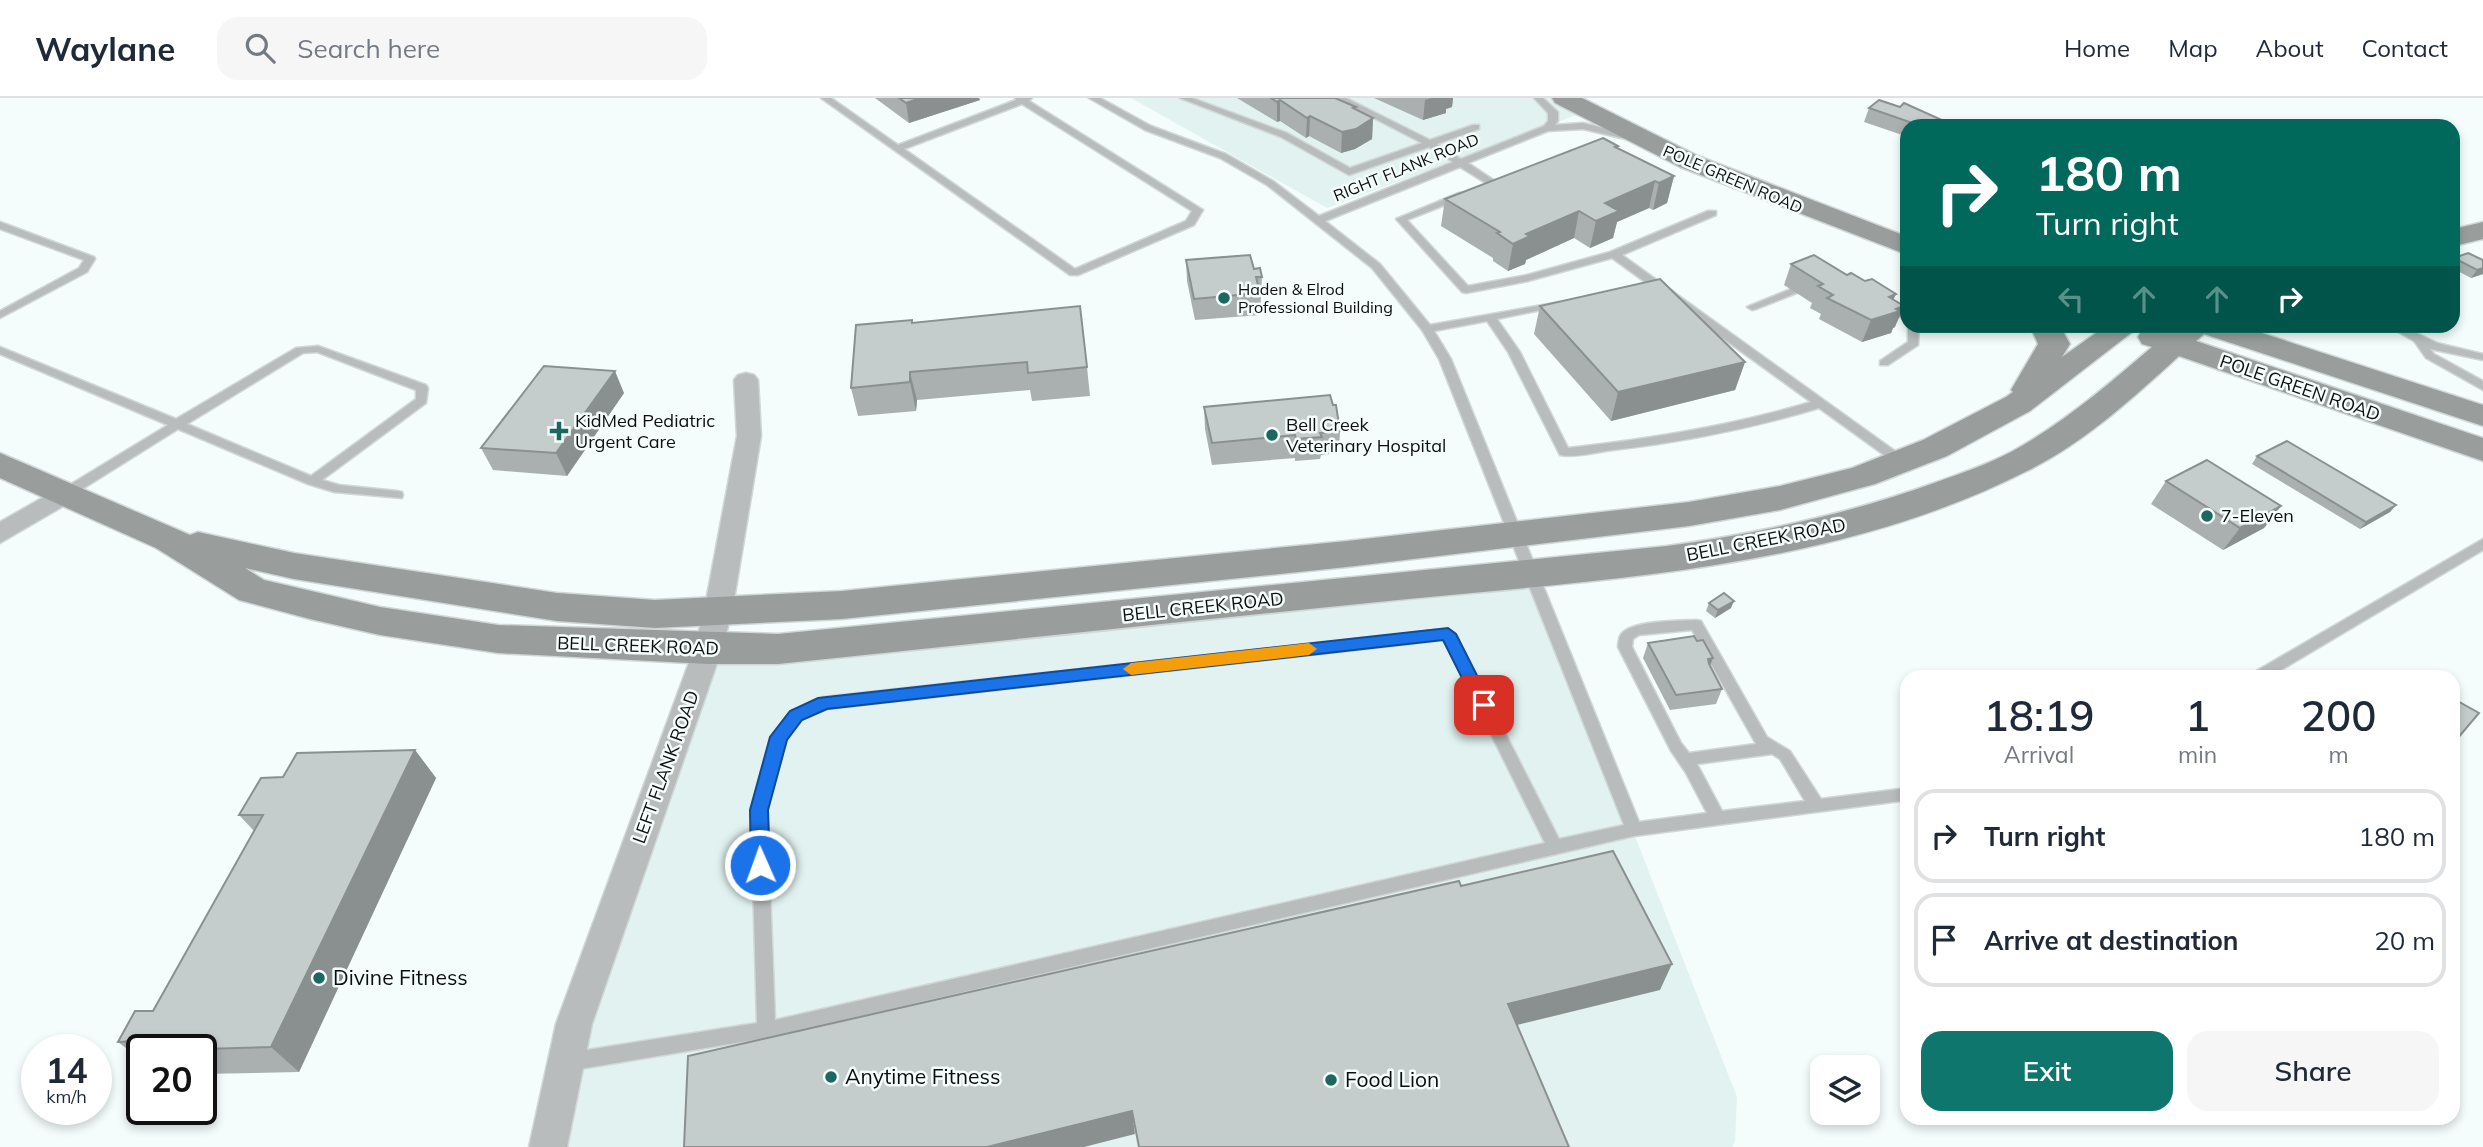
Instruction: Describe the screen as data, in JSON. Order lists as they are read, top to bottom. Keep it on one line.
{"streets":{"street":["POLE GREEN ROAD","BELL CREEK ROAD","LEFT FLANK ROAD"],"lane":["RIGHT FLANK ROAD"]},"crossings":[["RIGHT FLANK ROAD","POLE GREEN ROAD"],["RIGHT FLANK ROAD","BELL CREEK ROAD"],["POLE GREEN ROAD","BELL CREEK ROAD"],["BELL CREEK ROAD","LEFT FLANK ROAD"]],"places":{"other":["Haden & Elrod Professional Building","Bell Creek Veterinary Hospital","7-Eleven","Divine Fitness","Anytime Fitness","Food Lion"],"health":["KidMed Pediatric Urgent Care"]},"page":{"header":"Waylane","search":"Search here","nav":["Home","Map","About","Contact"],"turn":["180 m","Turn right"],"eta":["18:19","Arrival","1","min","200","m"],"list":[{"name":"Turn right","value":"180 m"},{"name":"Arrive at destination","value":"20 m"}],"buttons":["Exit","Share"],"speed":"14 km/h","limit":"20"}}
